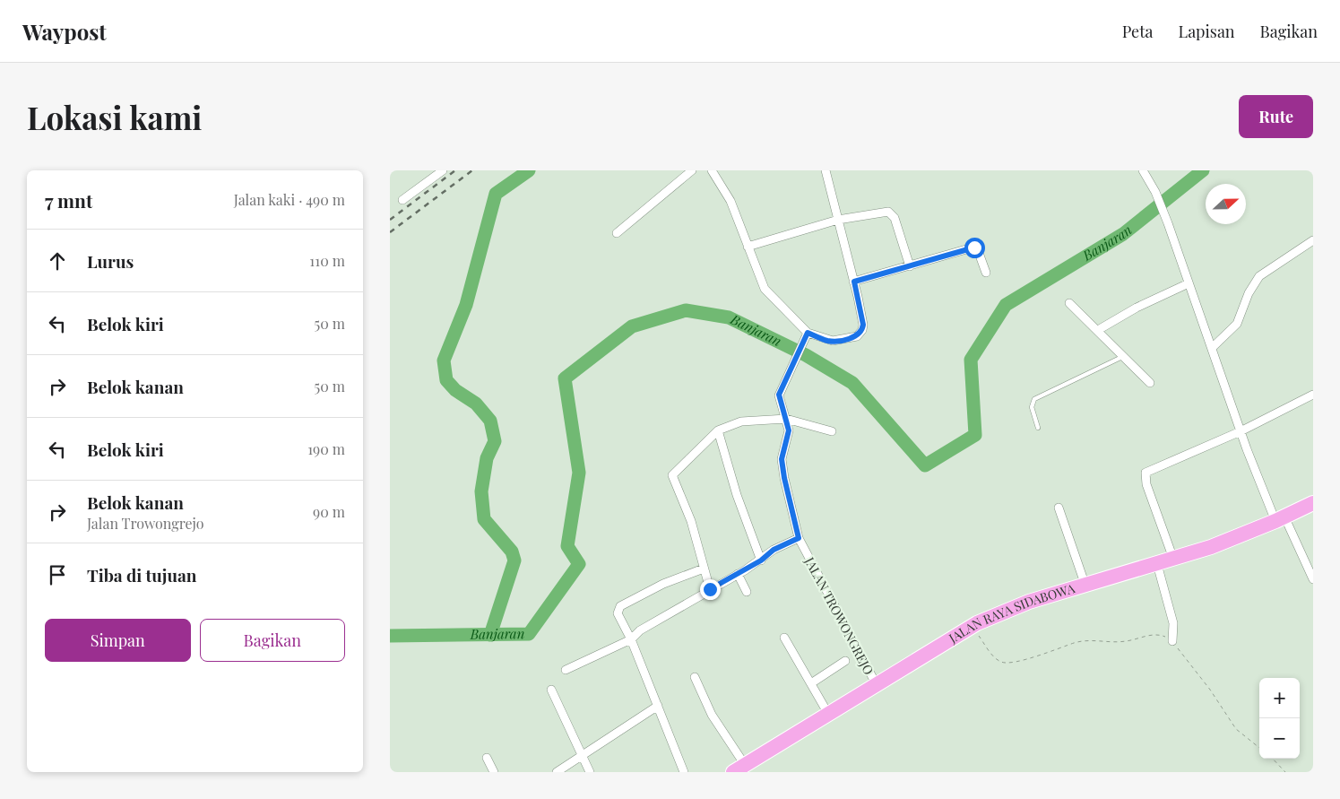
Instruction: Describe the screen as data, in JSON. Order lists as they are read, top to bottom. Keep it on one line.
{"streets":{"highway":["JALAN RAYA SIDABOWA"],"street":["JALAN TROWONGREJO"]},"crossings":[["JALAN RAYA SIDABOWA","JALAN TROWONGREJO"]],"water":["Banjaran"],"north":"right","page":{"header":"Waypost","nav":["Peta","Lapisan","Bagikan"],"buttons":["Rute",["Simpan","Bagikan"]],"title":"Lokasi kami","heading":["7 mnt","Jalan kaki · 490 m"],"list":[["Lurus","110 m"],["Belok kiri","50 m"],["Belok kanan","50 m"],["Belok kiri","190 m"],["Belok kanan","Jalan Trowongrejo","90 m"],"Tiba di tujuan"],"map_buttons":["+","−"]}}
